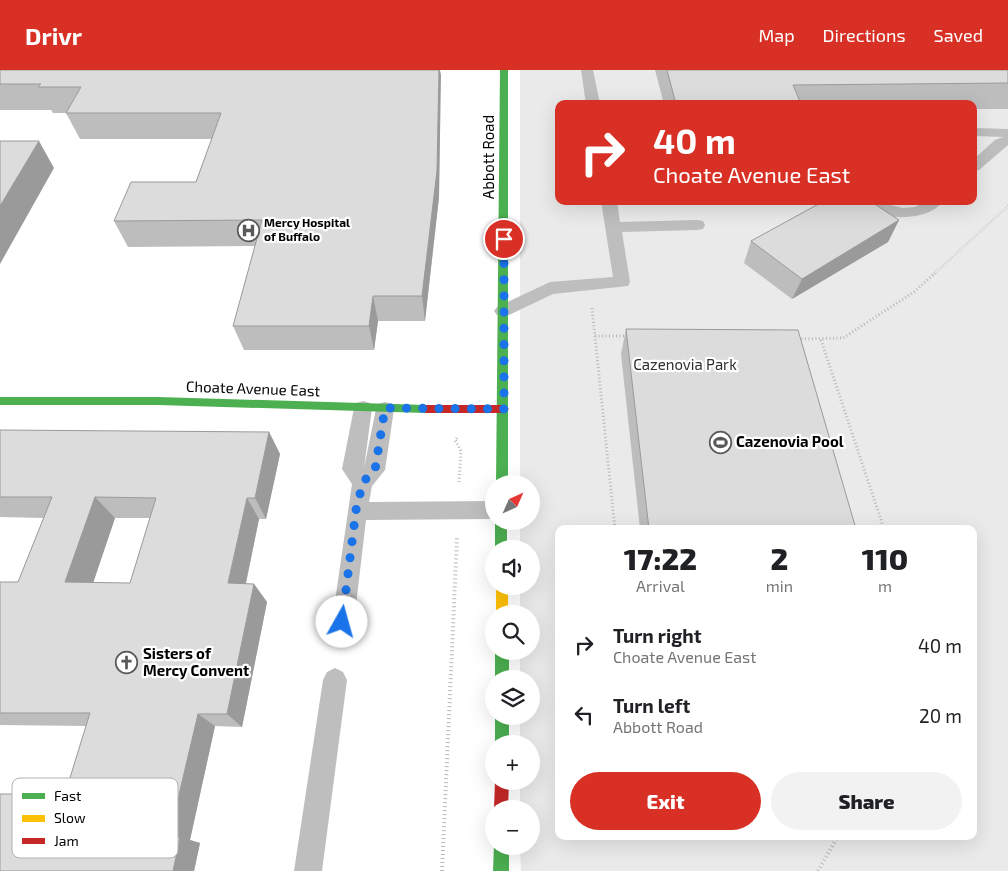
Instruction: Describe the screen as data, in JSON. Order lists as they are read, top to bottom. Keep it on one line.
{"streets":{"street":["Abbott Road","Choate Avenue East"]},"crossings":[["Abbott Road","Choate Avenue East"]],"parks":["Cazenovia Park"],"places":{"hospital":["Mercy Hospital of Buffalo"],"sports":["Cazenovia Pool"],"church":["Sisters of Mercy Convent"]},"legend":["Fast","Slow","Jam"],"north":"top right","page":{"header":"Drivr","nav":["Map","Directions","Saved"],"turn":["40 m","Choate Avenue East"],"map_buttons":["+","−"],"eta":["17:22","Arrival","2","min","110","m"],"list":[{"name":"Turn right","note":"Choate Avenue East","value":"40 m"},{"name":"Turn left","note":"Abbott Road","value":"20 m"}],"buttons":["Exit","Share"]}}
